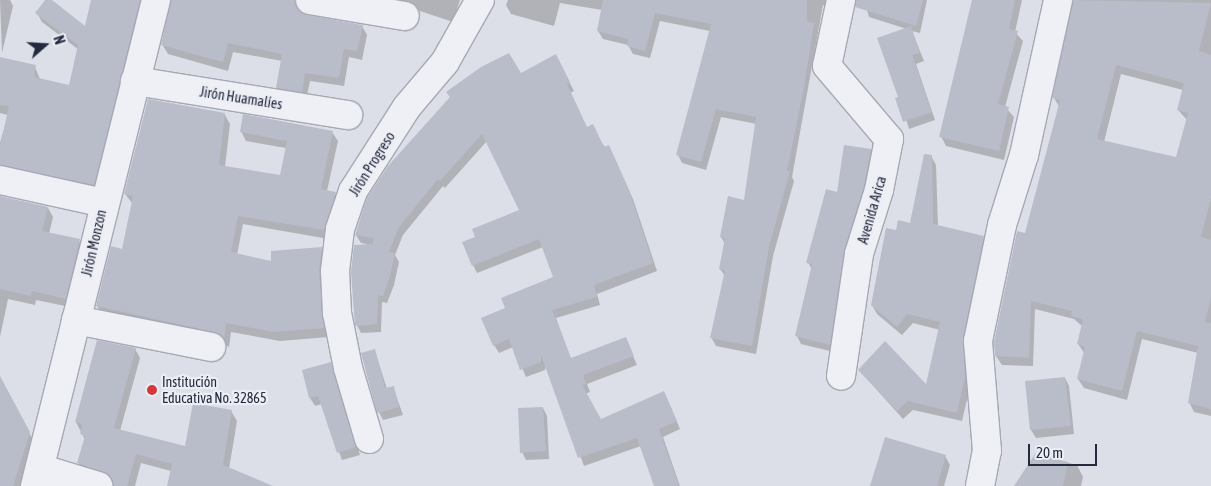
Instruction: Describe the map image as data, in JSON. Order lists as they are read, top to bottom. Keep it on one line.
{"streets":{"street":["Jirón Huamalíes","Jirón Progreso","Avenida Arica","Jirón Monzon"]},"crossings":[["Jirón Huamalíes","Jirón Monzon"]],"places":["Institución Educativa No. 32865"],"scale_bar":"20 m","north":"right"}
